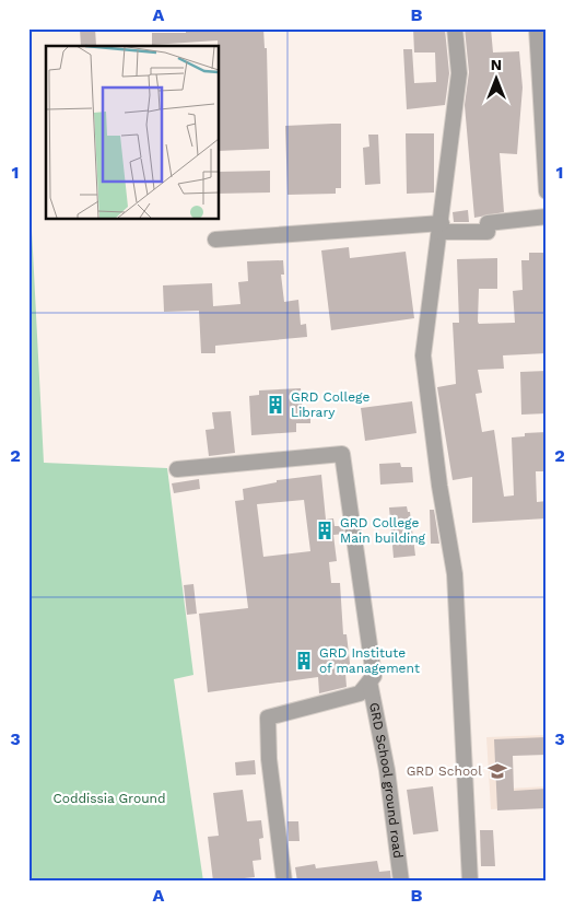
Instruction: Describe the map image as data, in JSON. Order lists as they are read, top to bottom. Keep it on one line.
{"streets":{"street":["GRD School ground road"]},"parks":["Coddissia Ground"],"places":{"building":["GRD College Library","GRD College Main building","GRD Institute of management"],"school or university":["GRD School"]},"north":"top","grid":{"columns":["A","B"],"rows":["1","2","3"]}}
